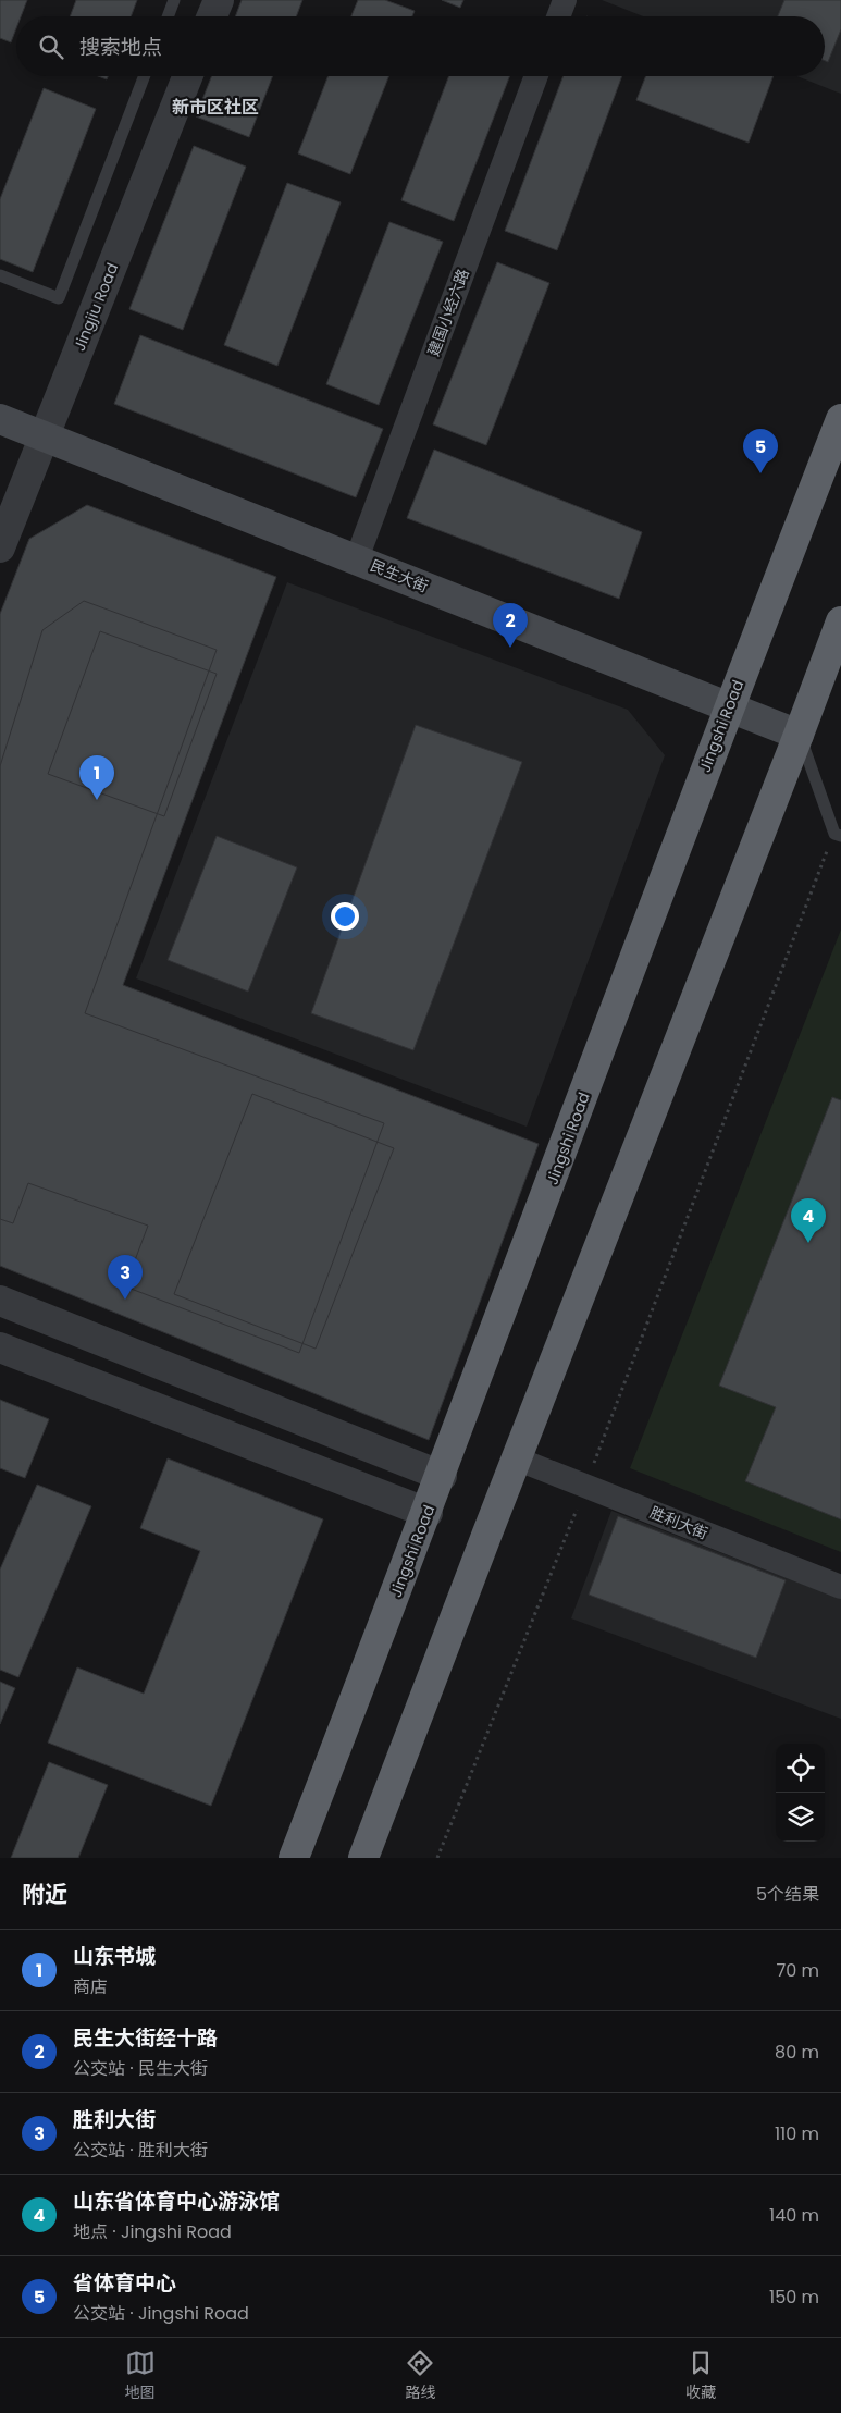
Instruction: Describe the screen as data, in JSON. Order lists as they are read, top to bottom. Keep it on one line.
{"streets":{"highway":["Jingshi Road"],"main road":["民生大街"],"street":["Jingjiu Road","建国小经六路","胜利大街"]},"crossings":[["Jingjiu Road","民生大街"],["建国小经六路","民生大街"],["民生大街","Jingshi Road"]],"districts":["新市区社区"],"page":{"search":"搜索地点","pins":["5","2","1","4","3"],"heading":["附近","5个结果"],"list":[{"mark":"1","name":"山东书城","note":"商店","value":"70 m"},{"mark":"2","name":"民生大街经十路","note":"公交站 · 民生大街","value":"80 m"},{"mark":"3","name":"胜利大街","note":"公交站 · 胜利大街","value":"110 m"},{"mark":"4","name":"山东省体育中心游泳馆","note":"地点 · Jingshi Road","value":"140 m"},{"mark":"5","name":"省体育中心","note":"公交站 · Jingshi Road","value":"150 m"}],"nav":["地图","路线","收藏"]}}
